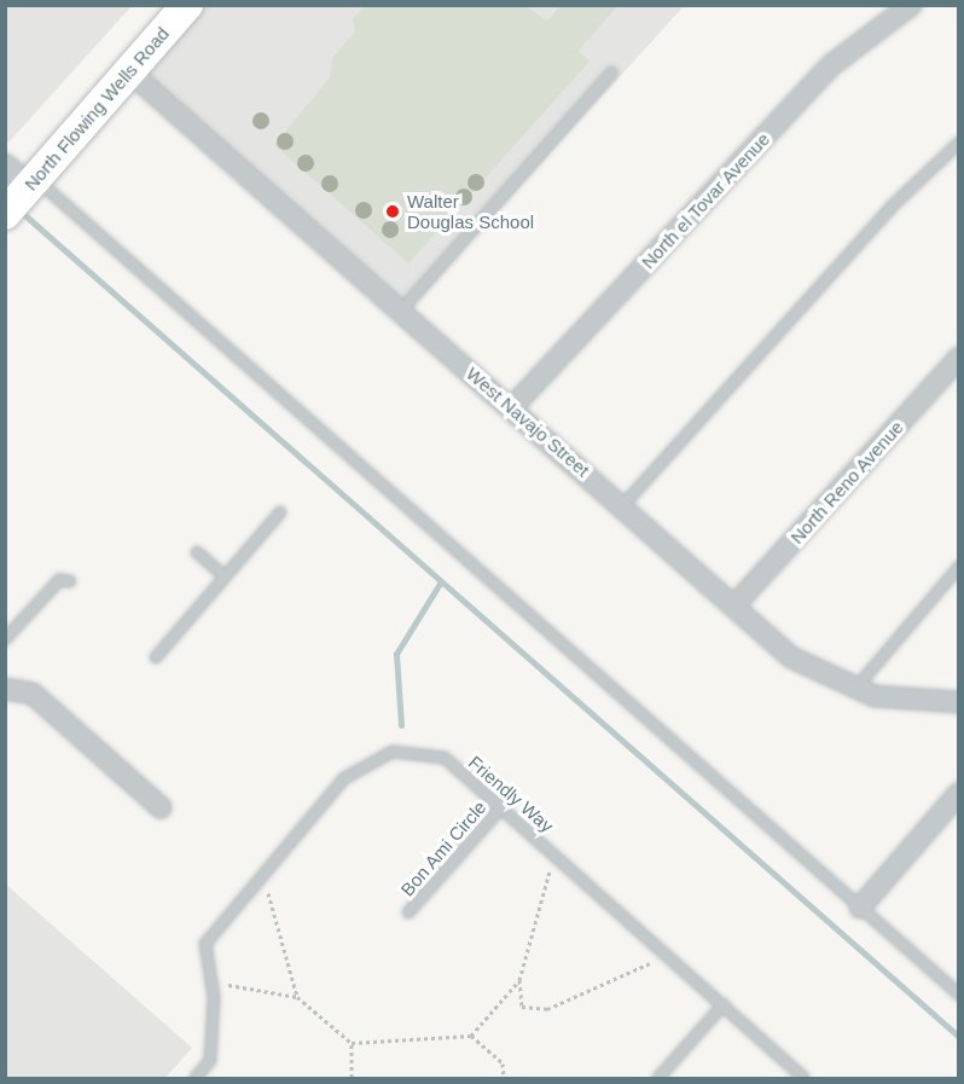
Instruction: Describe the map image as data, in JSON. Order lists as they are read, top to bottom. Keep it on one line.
{"streets":{"main road":["North Flowing Wells Road"],"street":["North el Tovar Avenue","West Navajo Street","North Reno Avenue"],"lane":["Friendly Way","Bon Ami Circle"]},"crossings":[["North Flowing Wells Road","West Navajo Street"],["North el Tovar Avenue","West Navajo Street"],["West Navajo Street","North Reno Avenue"],["Friendly Way","Bon Ami Circle"]],"places":["Walter Douglas School"]}
